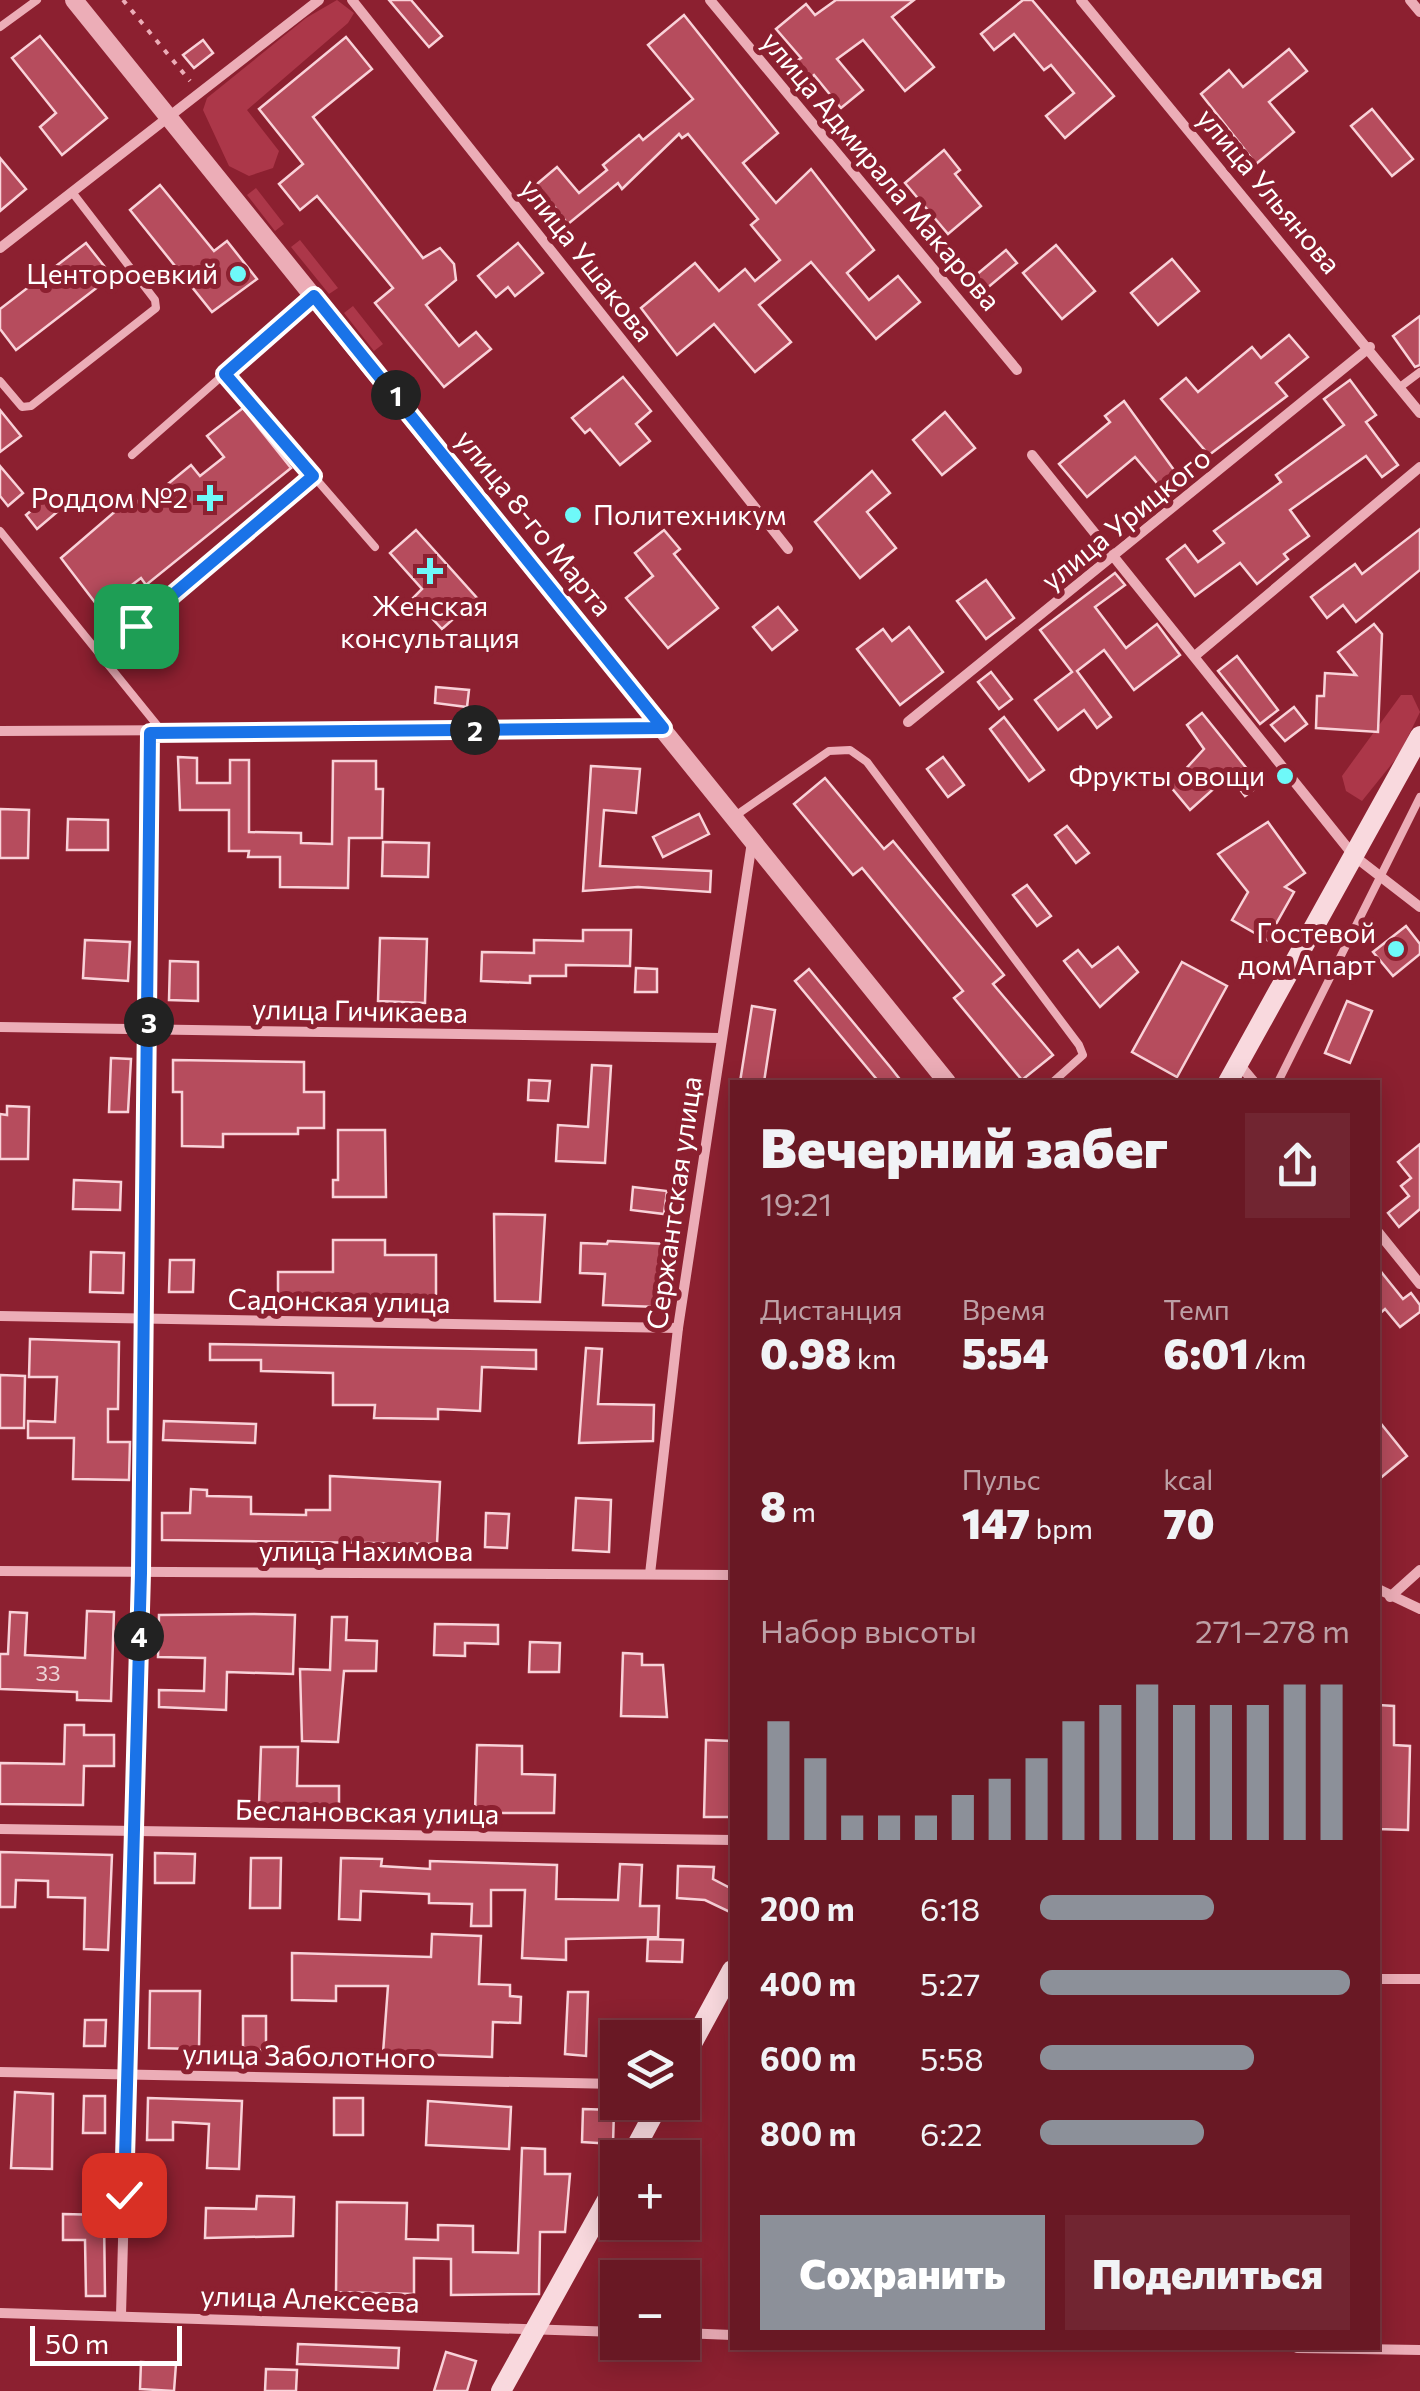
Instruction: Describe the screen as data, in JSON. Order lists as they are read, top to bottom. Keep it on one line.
{"streets":{"street":["улица Адмирала Макарова","улица Ульянова","улица Ушакова","улица Урицкого","улица 8-го Марта","улица Гичикаева","Сержантская улица","Садонская улица","улица Нахимова","Беслановская улица","улица Заболотного","улица Алексеева"]},"crossings":[["улица Ульянова","улица Урицкого"],["улица 8-го Марта","Сержантская улица"],["улица Гичикаева","Сержантская улица"],["Сержантская улица","Садонская улица"],["Сержантская улица","улица Нахимова"]],"places":{"other":["Центороевкий","Политехникум","Фрукты овощи","Гостевой дом Апарт"],"health":["Роддом №2","Женская консультация"]},"house_numbers":["33"],"scale_bar":"50 m","page":{"pins":["1","2","3","4"],"heading":["Вечерний забег","19:21"],"stats":[["Дистанция","0.98 km"],["Время","5:54"],["Темп","6:01 /km"],["8 m"],["Пульс","147 bpm"],["kcal","70"]],"chart":["Набор высоты","271–278 m"],"list":[{"name":"200 m","note":"6:18"},{"name":"400 m","note":"5:27"},{"name":"600 m","note":"5:58"},{"name":"800 m","note":"6:22"}],"map_buttons":["+","−"],"buttons":["Сохранить","Поделиться"],"scale":"50 m"}}
